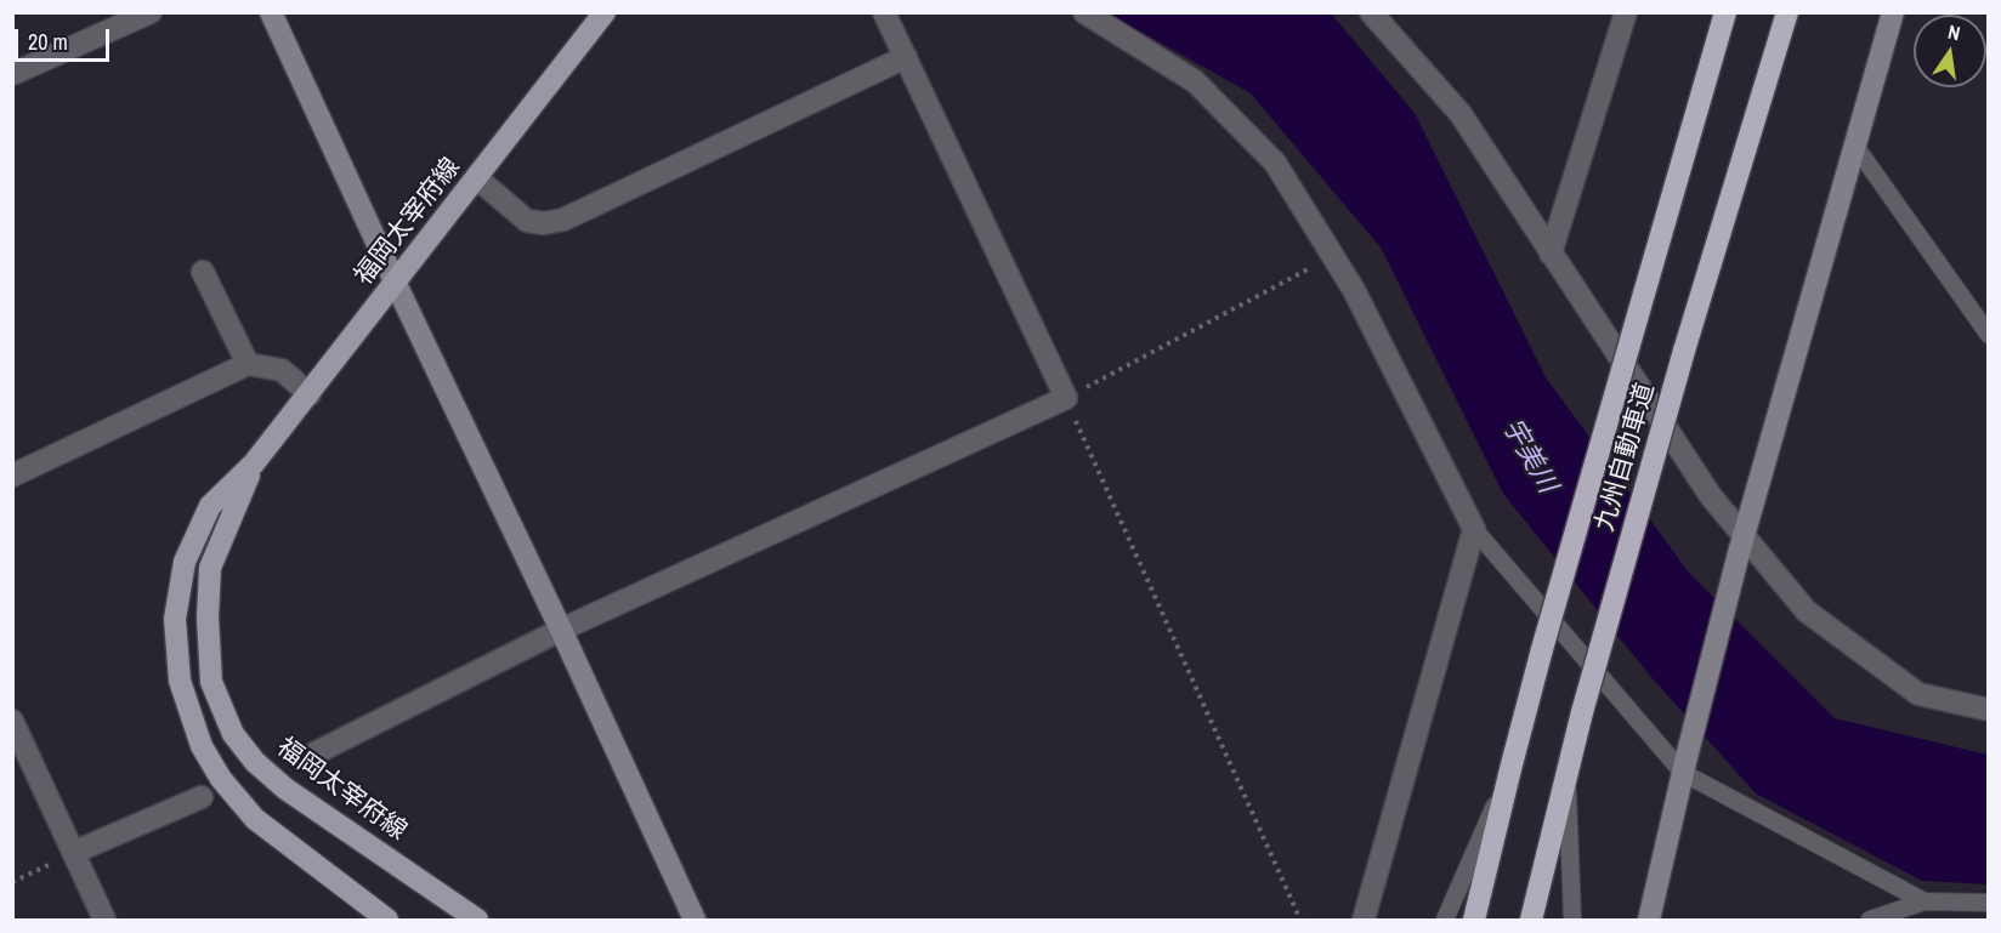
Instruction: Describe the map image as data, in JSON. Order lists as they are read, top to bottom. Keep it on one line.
{"streets":{"highway":["九州自動車道"],"main road":["福岡太宰府線"]},"water":["宇美川"],"scale_bar":"20 m","north":"top"}
